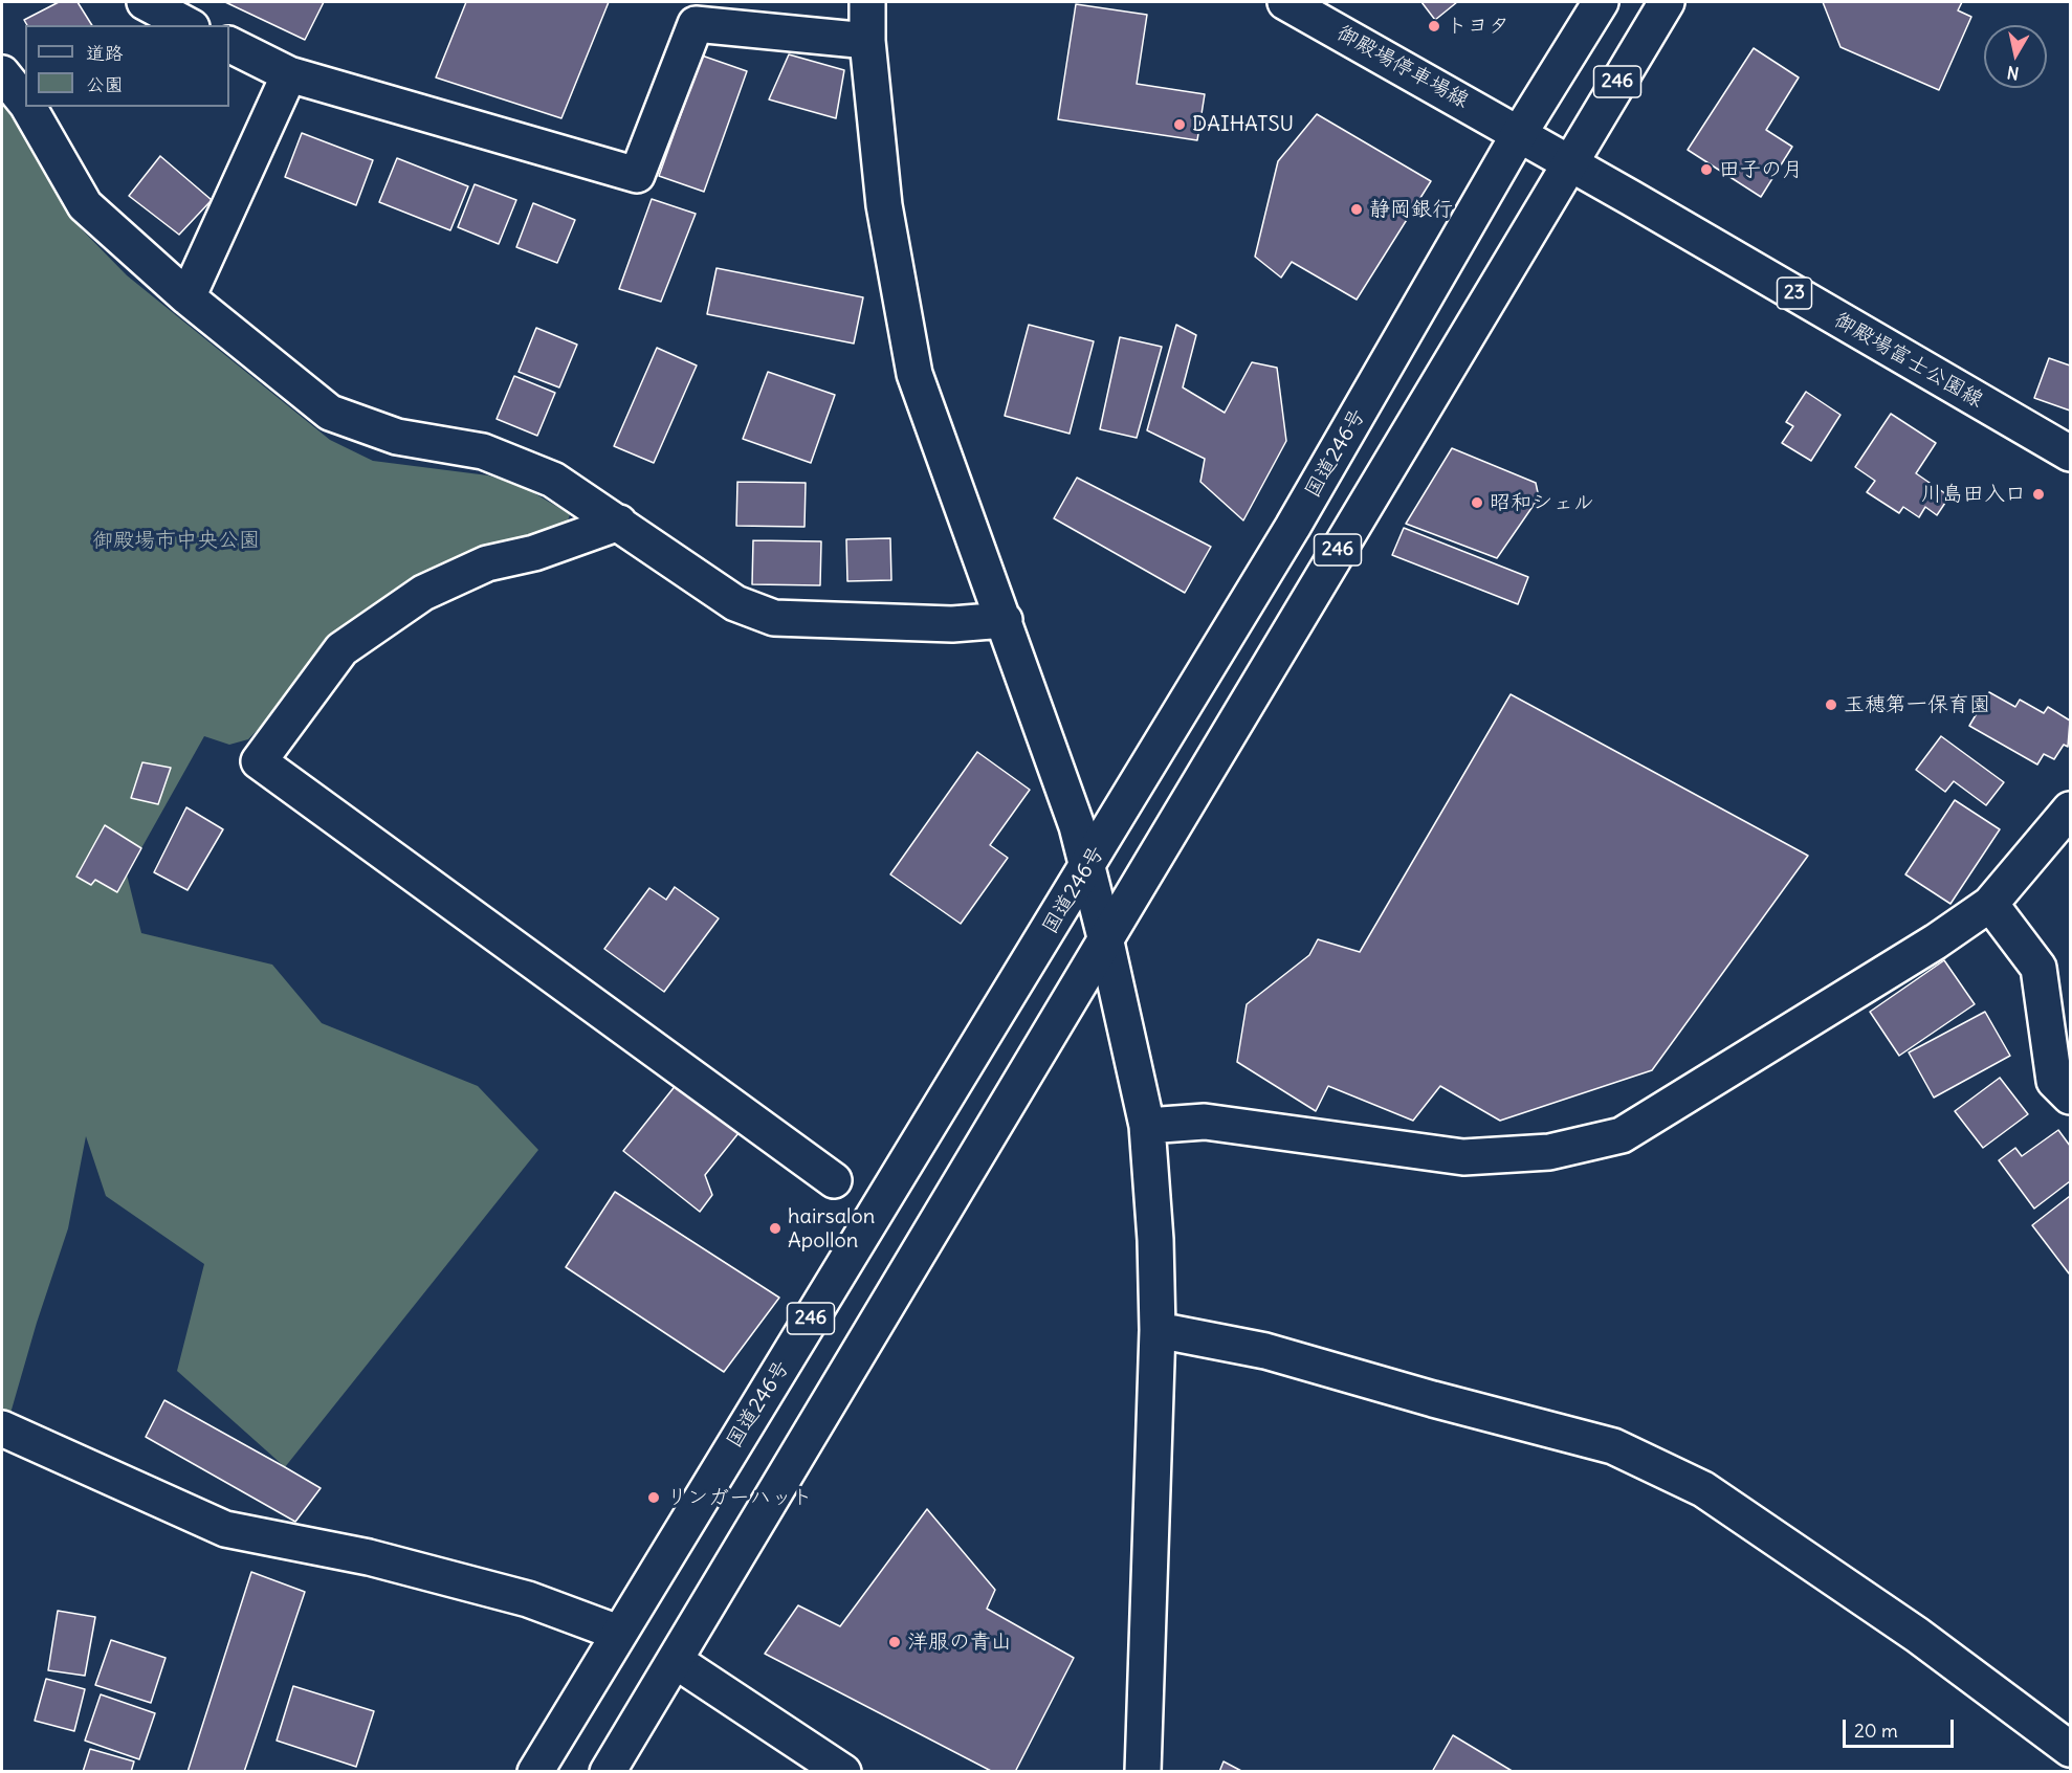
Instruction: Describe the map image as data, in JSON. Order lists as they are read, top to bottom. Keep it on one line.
{"streets":{"main road":["御殿場停車場線","246","23","御殿場富士公園線","国道246号"]},"crossings":[["御殿場停車場線","御殿場富士公園線"],["御殿場停車場線","国道246号"],["246","御殿場富士公園線"],["御殿場富士公園線","国道246号"]],"parks":["御殿場市中央公園"],"places":["トヨタ","DAIHATSU","田子の月","静岡銀行","川島田入口","昭和シェル","玉穂第一保育園","hairsalon Apollon","リンガーハット","洋服の青山"],"legend":["道路","公園"],"scale_bar":"20 m","north":"bottom"}
